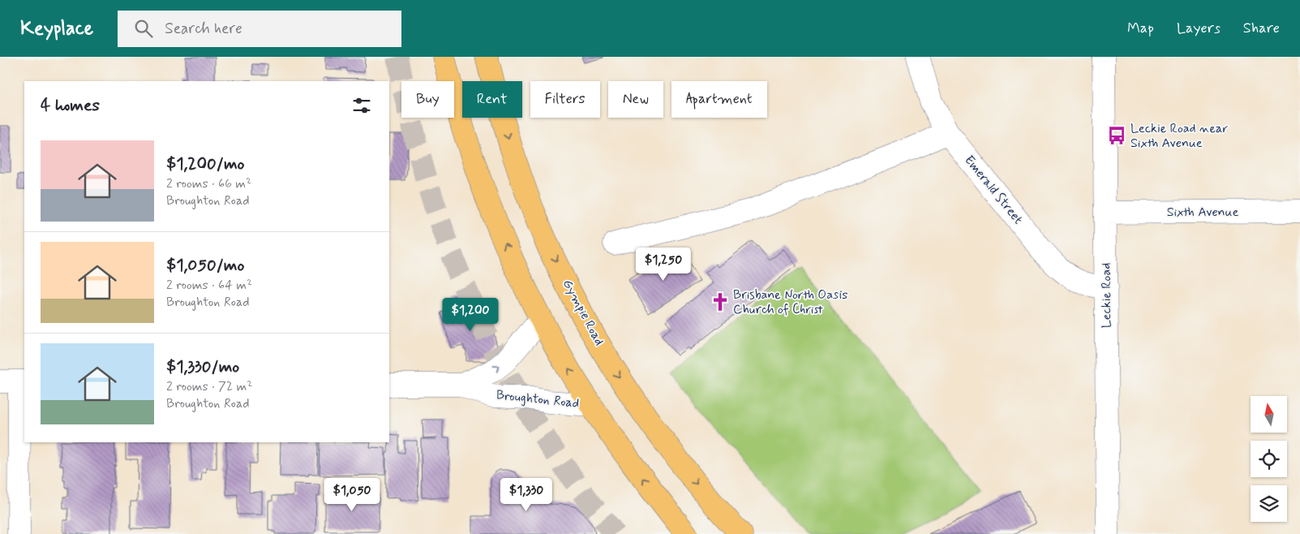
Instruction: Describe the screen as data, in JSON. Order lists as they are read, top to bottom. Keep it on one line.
{"streets":{"highway":["Gympie Road"],"street":["Emerald Street","Sixth Avenue","Leckie Road","Broughton Road"]},"crossings":[["Emerald Street","Leckie Road"],["Sixth Avenue","Leckie Road"]],"places":{"bus stop":["Leckie Road near Sixth Avenue"],"church":["Brisbane North Oasis Church of Christ"]},"north":"top","page":{"header":"Keyplace","search":"Search here","nav":["Map","Layers","Share"],"chip":["Buy","Rent","Filters","New","Apartment"],"heading":"4 homes","list":[{"name":"$1,200/mo","note":"2 rooms · 66 m² · Broughton Road"},{"name":"$1,050/mo","note":"2 rooms · 64 m² · Broughton Road"},{"name":"$1,330/mo","note":"2 rooms · 72 m² · Broughton Road"}],"price":["$1,250","$1,200","$1,050","$1,330"]}}
